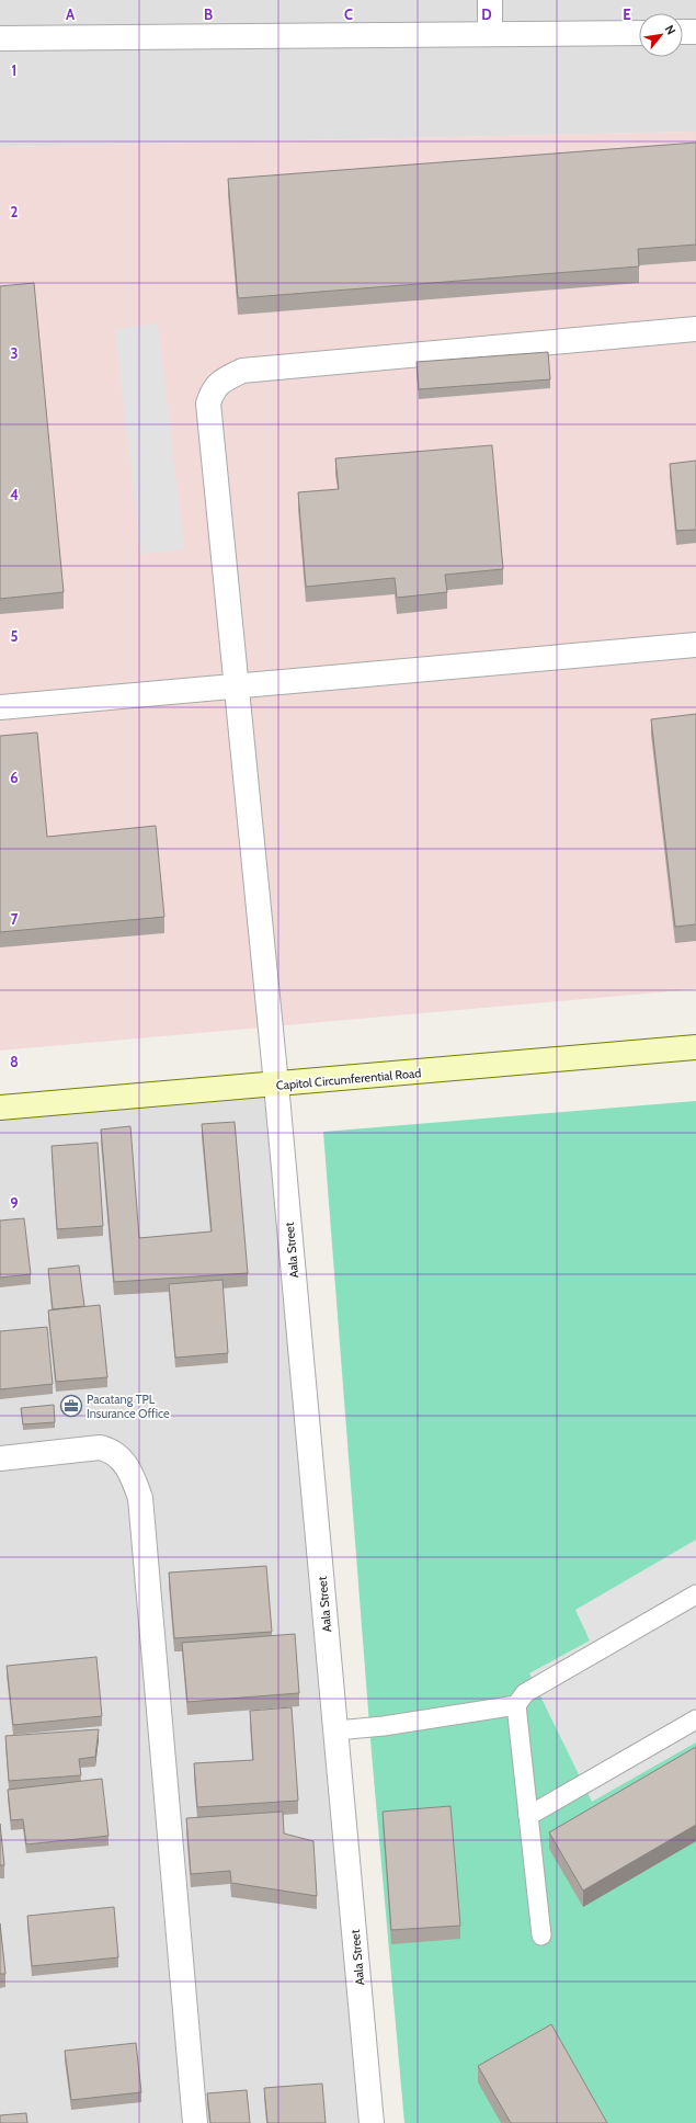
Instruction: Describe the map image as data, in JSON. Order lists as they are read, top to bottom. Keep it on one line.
{"streets":{"main road":["Capitol Circumferential Road"],"street":["Aala Street"]},"crossings":[["Capitol Circumferential Road","Aala Street"]],"places":{"office":["Pacatang TPL Insurance Office"]},"north":"top right","grid":{"columns":["A","B","C","D","E"],"rows":["1","2","3","4","5","6","7","8","9"]}}
